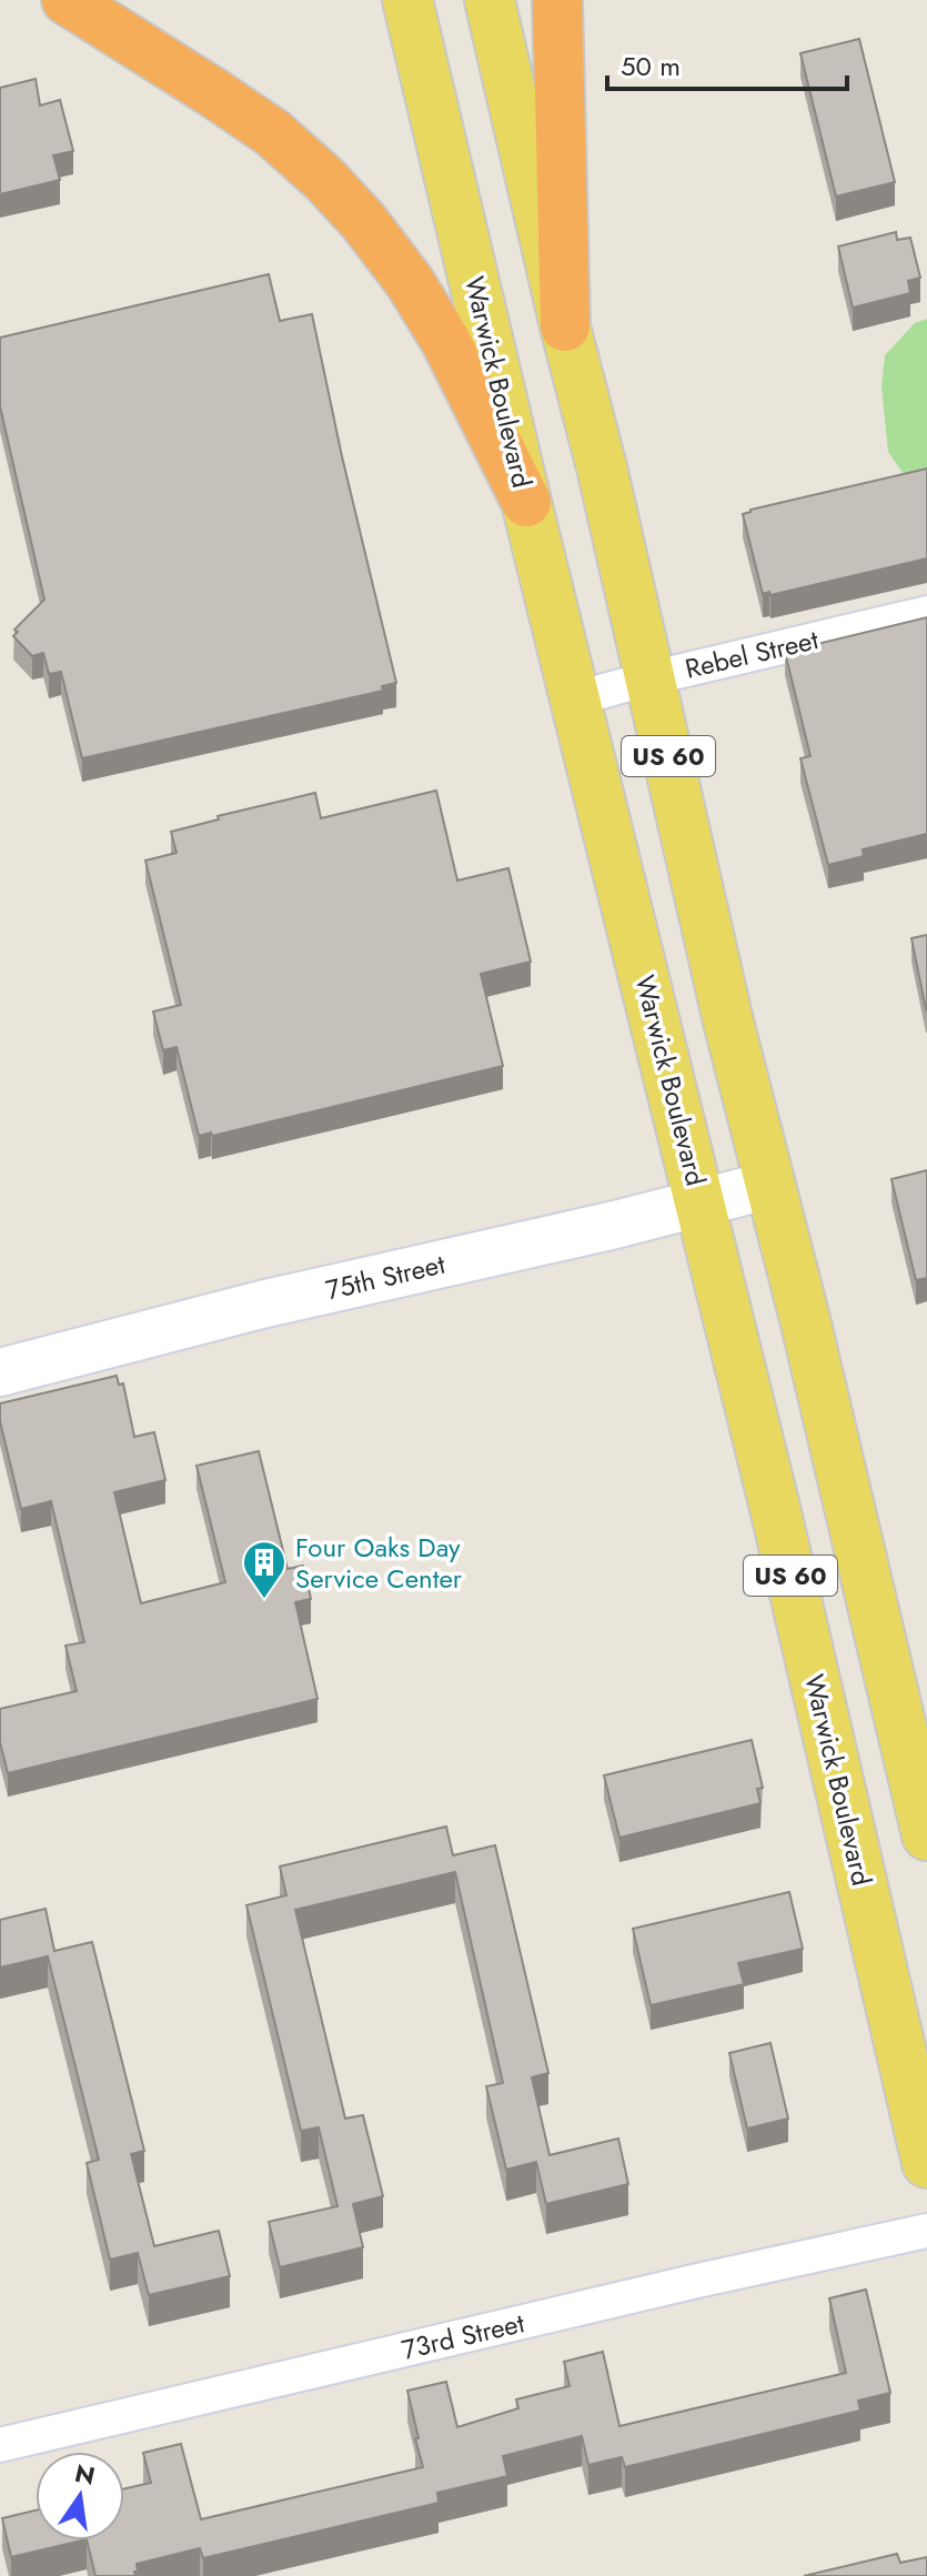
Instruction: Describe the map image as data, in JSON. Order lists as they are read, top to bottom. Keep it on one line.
{"streets":{"main road":["Warwick Boulevard","US 60"],"street":["Rebel Street","75th Street","73rd Street"]},"crossings":[["Warwick Boulevard","Rebel Street"],["Warwick Boulevard","75th Street"],["Rebel Street","US 60"],["US 60","75th Street"]],"places":{"building":["Four Oaks Day Service Center"]},"scale_bar":"50 m","north":"top"}
